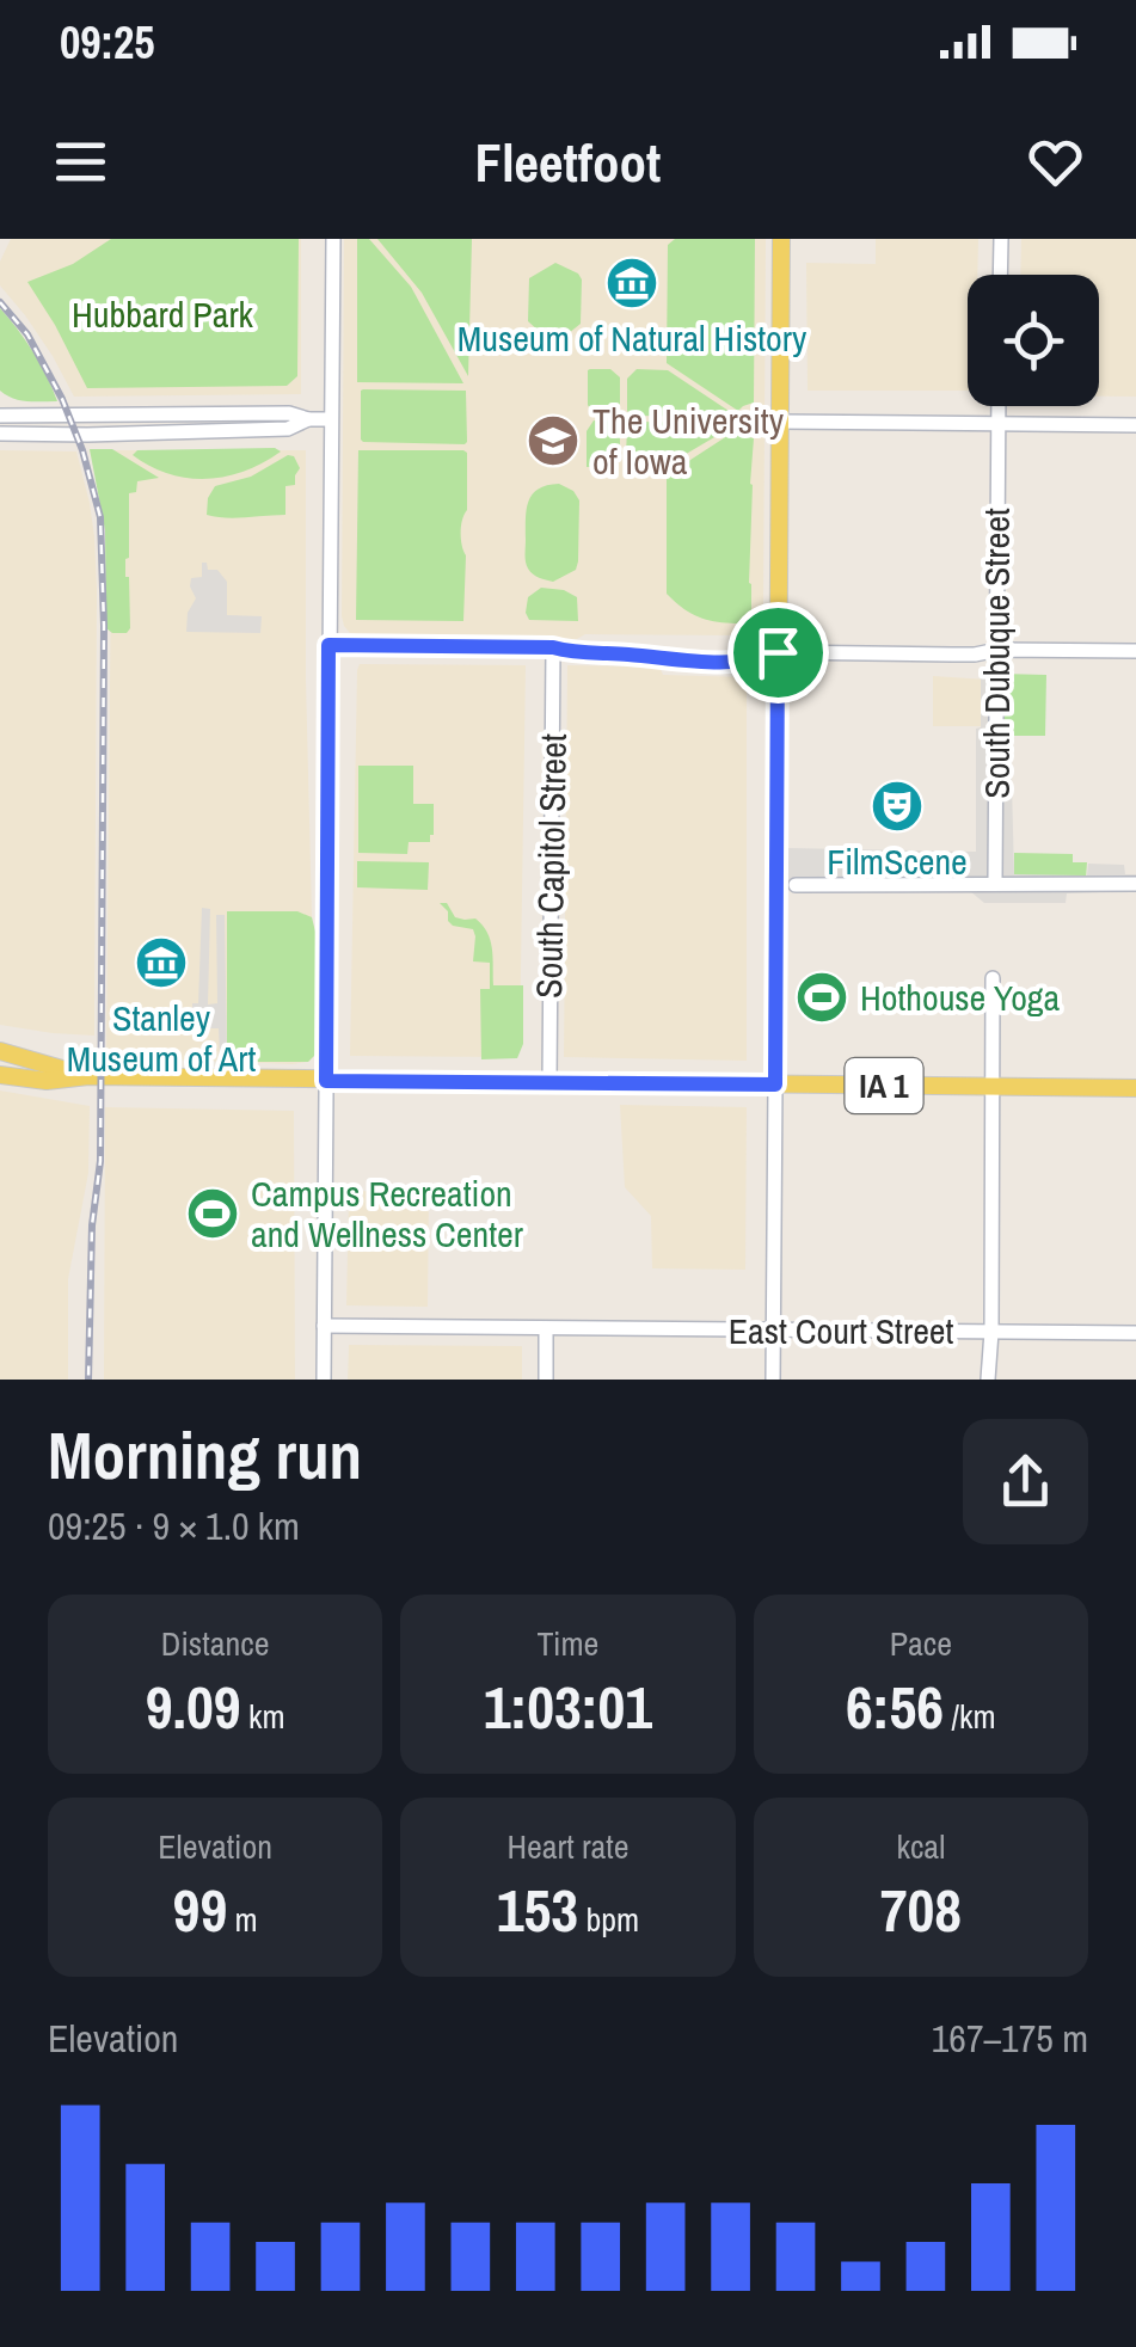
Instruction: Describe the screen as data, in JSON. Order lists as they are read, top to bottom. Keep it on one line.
{"streets":{"main road":["IA 1"],"street":["South Dubuque Street","South Capitol Street","East Court Street"]},"crossings":[["South Capitol Street","IA 1"]],"parks":["Hubbard Park"],"places":{"museum":["Museum of Natural History","Stanley Museum of Art"],"school or university":["The University of Iowa"],"theatre":["FilmScene"],"sports":["Hothouse Yoga","Campus Recreation and Wellness Center"]},"page":{"status":"09:25","header":"Fleetfoot","heading":["Morning run","09:25 · 9 × 1.0 km"],"stats":[["Distance","9.09 km"],["Time","1:03:01"],["Pace","6:56 /km"],["Elevation","99 m"],["Heart rate","153 bpm"],["kcal","708"]],"chart":["Elevation","167–175 m"]}}
